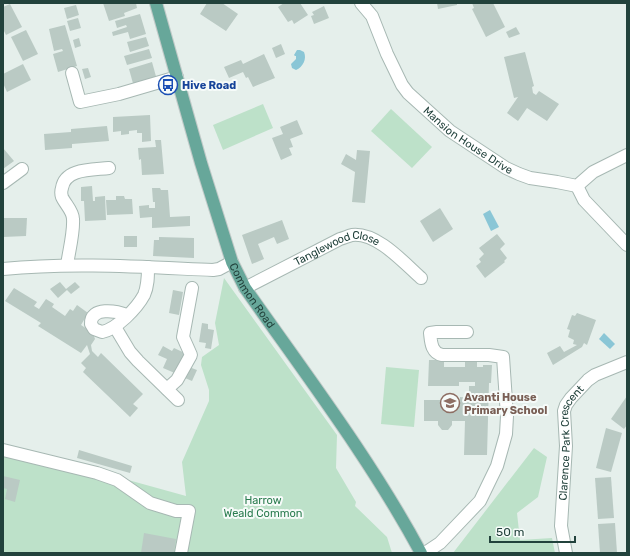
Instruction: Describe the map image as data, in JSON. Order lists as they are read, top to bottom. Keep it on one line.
{"streets":{"main road":["Common Road"],"street":["Mansion House Drive","Tanglewood Close","Clarence Park Crescent"]},"crossings":[["Tanglewood Close","Common Road"]],"parks":["Harrow Weald Common"],"places":{"bus stop":["Hive Road"],"school or university":["Avanti House Primary School"]},"scale_bar":"50 m"}
